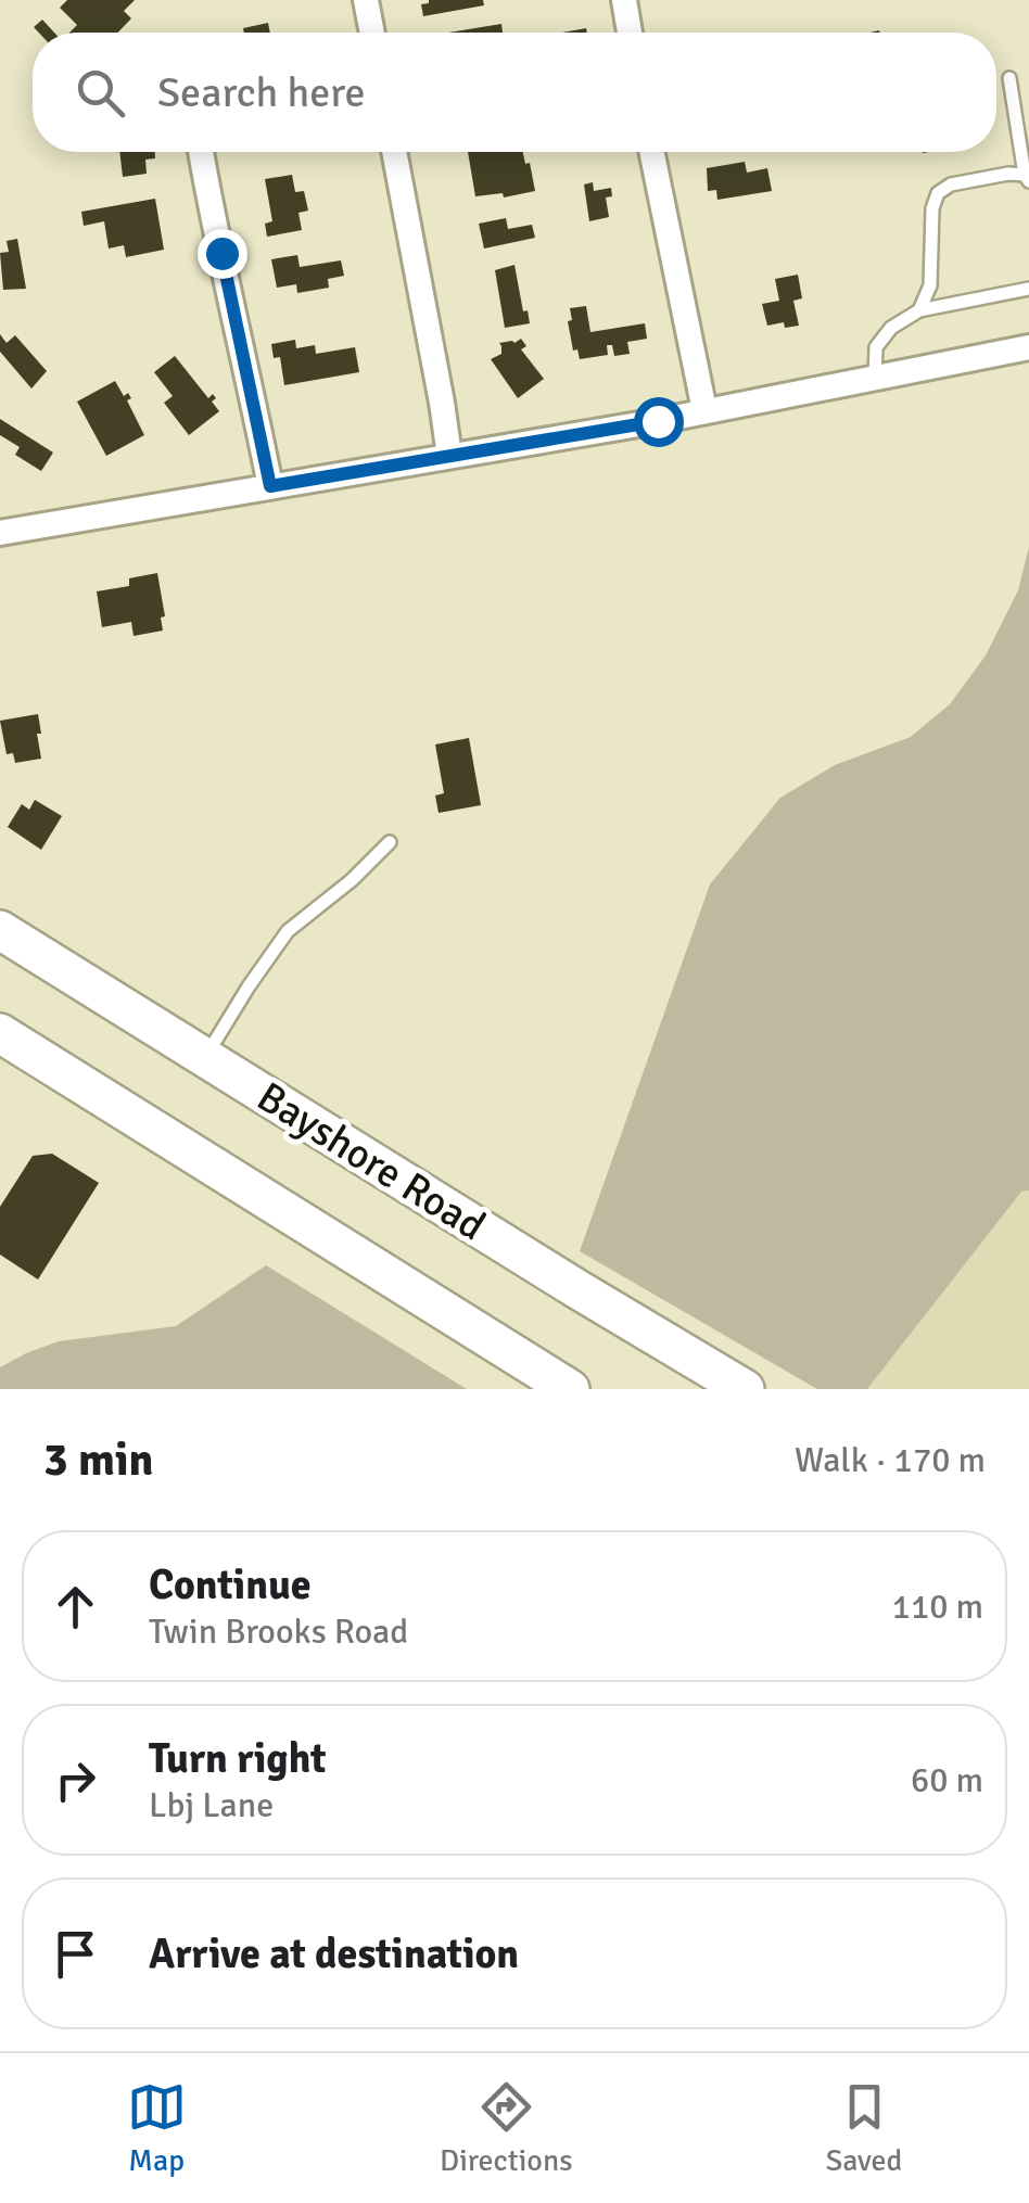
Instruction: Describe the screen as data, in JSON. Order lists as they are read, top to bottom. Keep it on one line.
{"streets":{"main road":["Bayshore Road"]},"page":{"search":"Search here","heading":["3 min","Walk · 170 m"],"list":[["Continue","Twin Brooks Road","110 m"],["Turn right","Lbj Lane","60 m"],"Arrive at destination"],"nav":["Map","Directions","Saved"]}}
